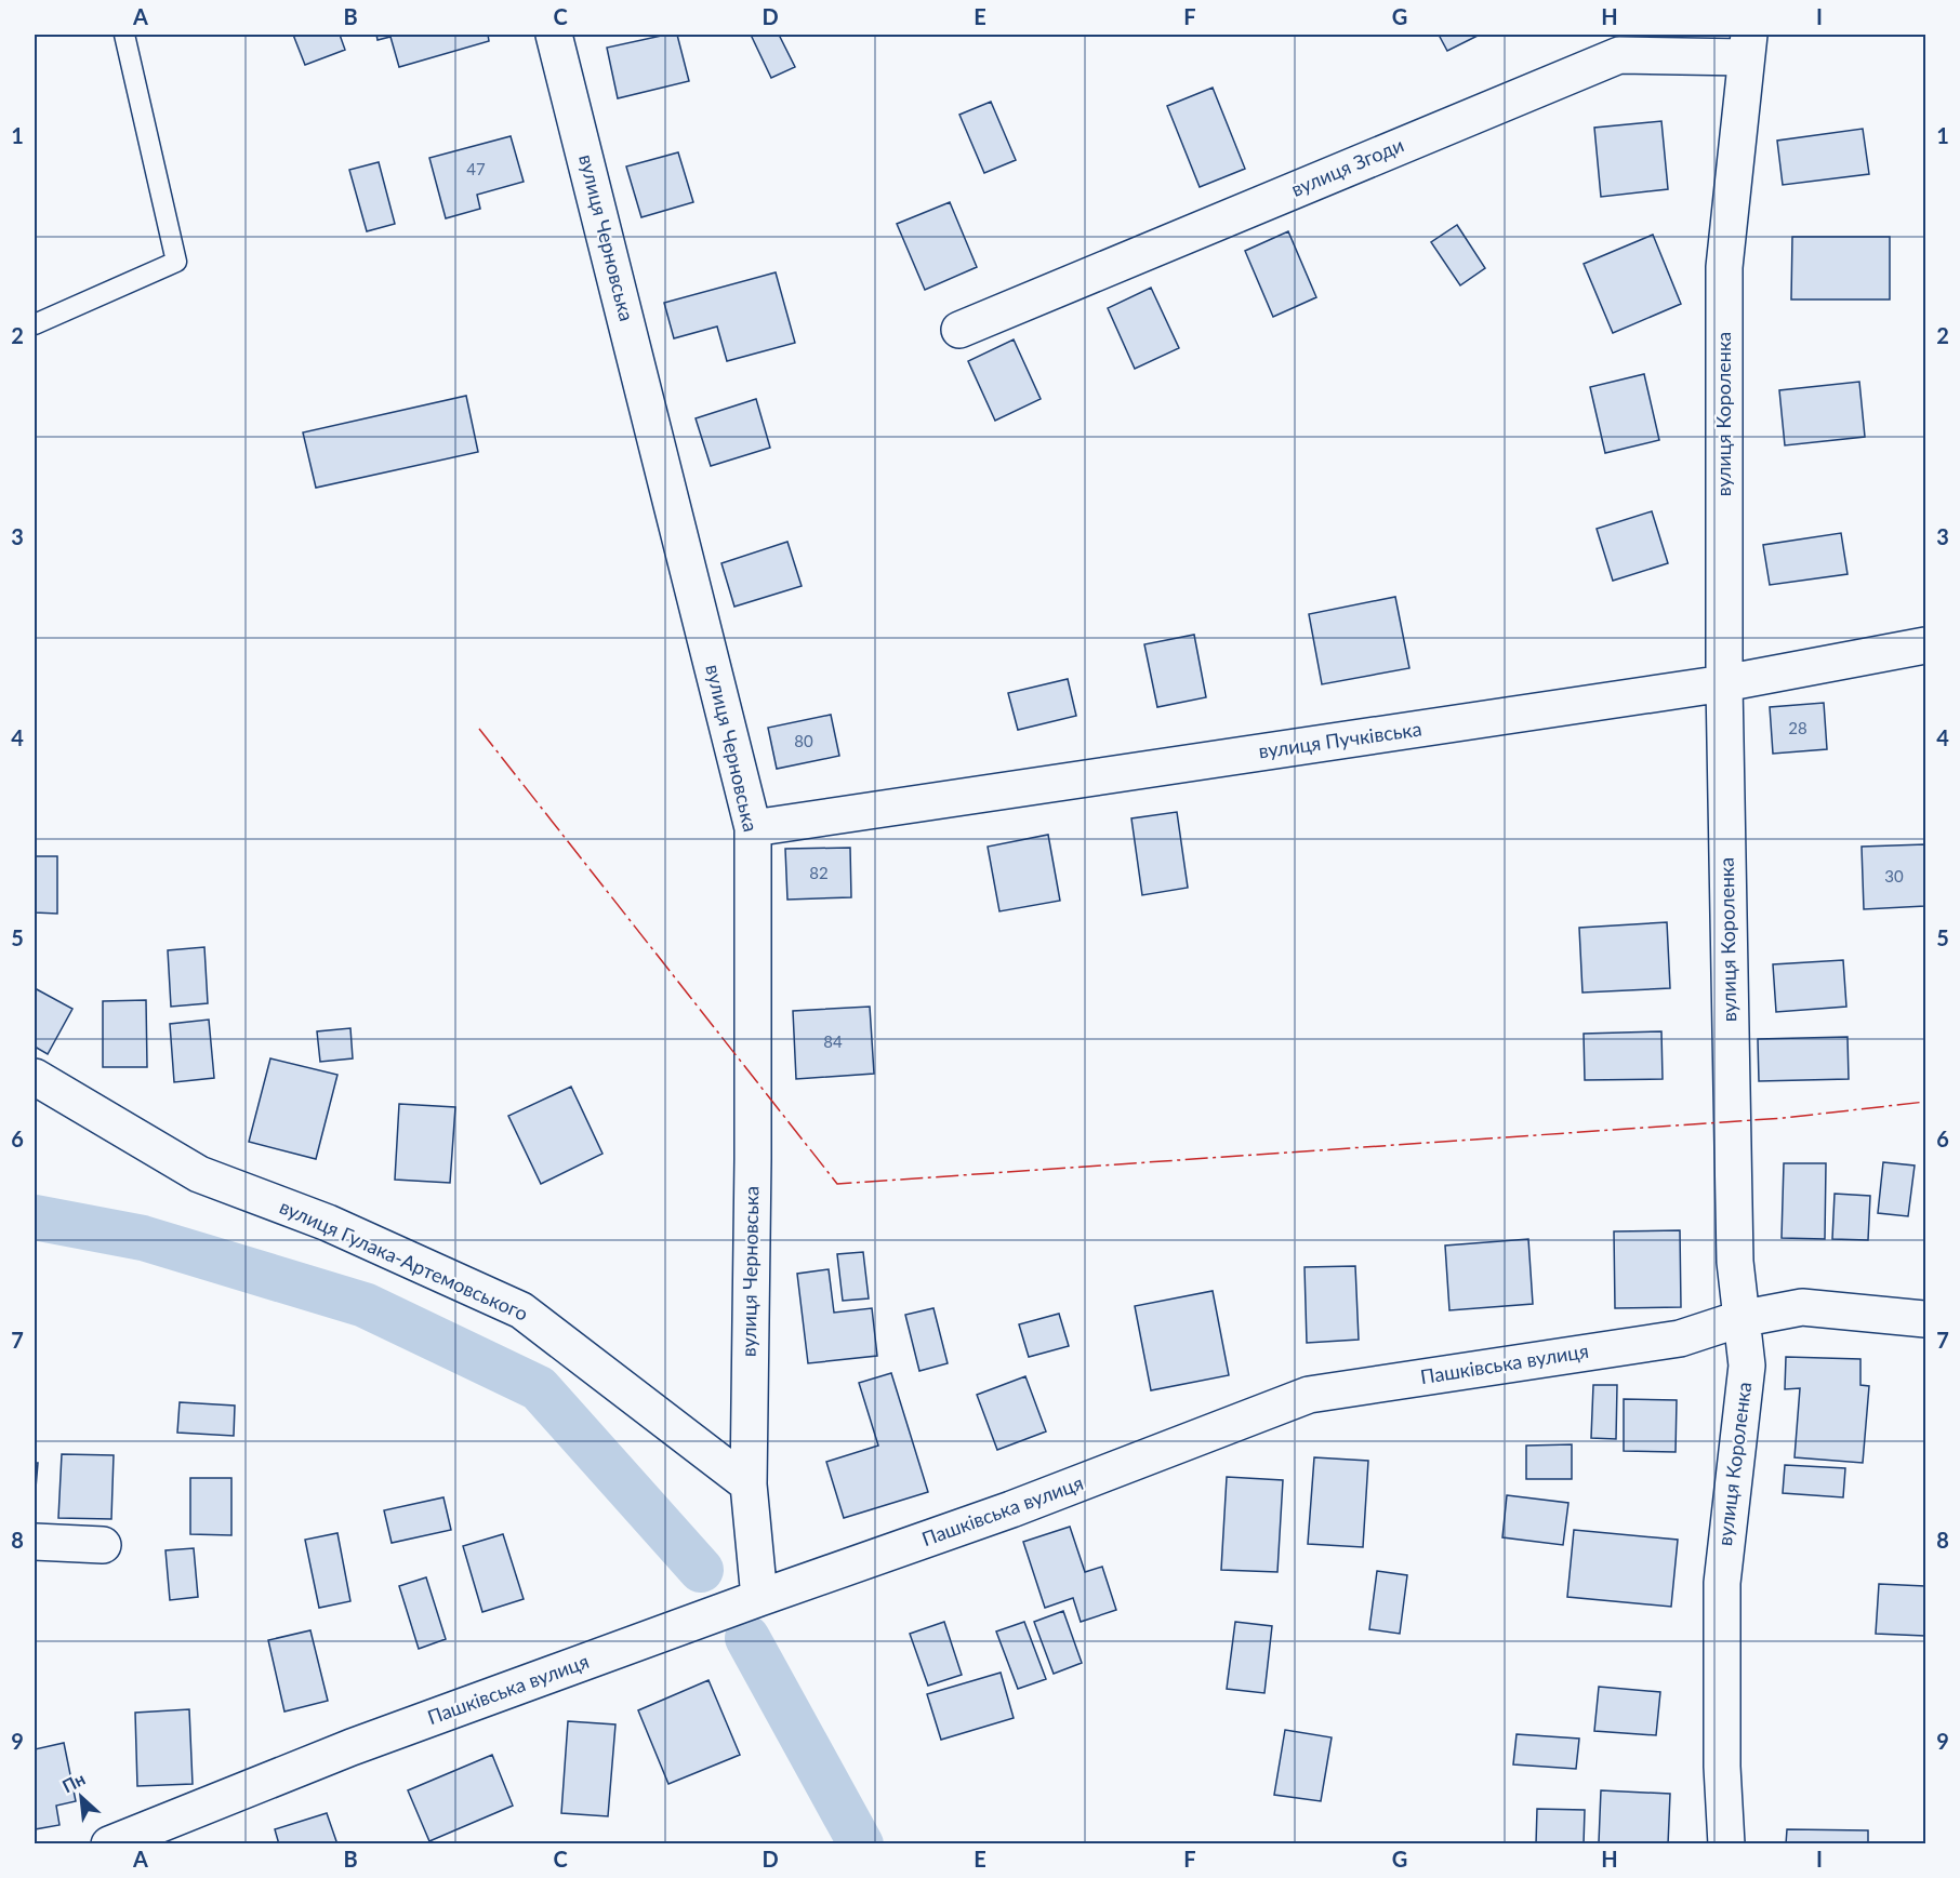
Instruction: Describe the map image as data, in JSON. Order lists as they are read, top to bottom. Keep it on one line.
{"streets":{"street":["вулиця Згоди","вулиця Черновська","вулиця Короленка","вулиця Пучківська","вулиця Гулака-Артемовського","Пашківська вулиця"]},"crossings":[["вулиця Згоди","вулиця Короленка"],["вулиця Черновська","вулиця Пучківська"],["вулиця Черновська","вулиця Гулака-Артемовського"],["вулиця Черновська","Пашківська вулиця"],["вулиця Короленка","вулиця Пучківська"],["вулиця Короленка","Пашківська вулиця"]],"house_numbers":["47","28","80","82","30","84"],"north":"top left","grid":{"columns":["A","B","C","D","E","F","G","H","I"],"rows":["1","2","3","4","5","6","7","8","9"]}}
